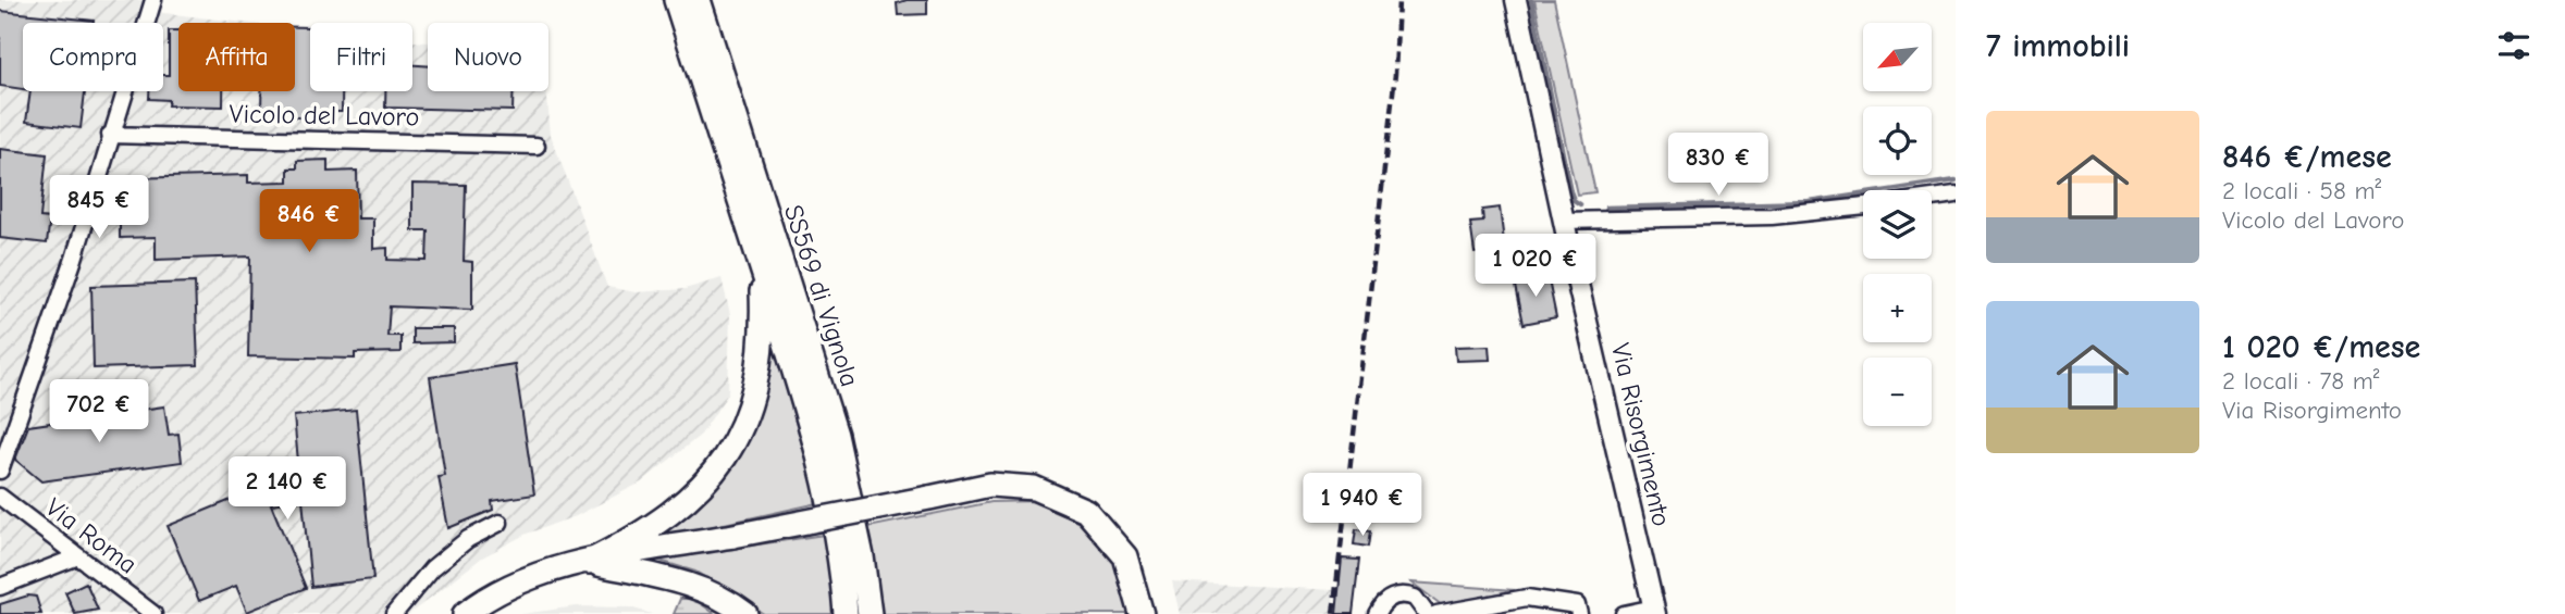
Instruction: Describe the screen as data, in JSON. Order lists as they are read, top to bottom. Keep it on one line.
{"streets":{"highway":["SS569 di Vignola"],"main road":["Via Risorgimento"],"street":["Vicolo del Lavoro","Via Roma"]},"north":"bottom left","page":{"heading":"7 immobili","map_buttons":["+","−"],"chip":["Compra","Affitta","Filtri","Nuovo"],"list":[{"name":"846 €/mese","note":"2 locali · 58 m² · Vicolo del Lavoro"},{"name":"1 020 €/mese","note":"2 locali · 78 m² · Via Risorgimento"}],"price":["830 €","845 €","846 €","1 020 €","702 €","2 140 €","1 940 €"]}}
